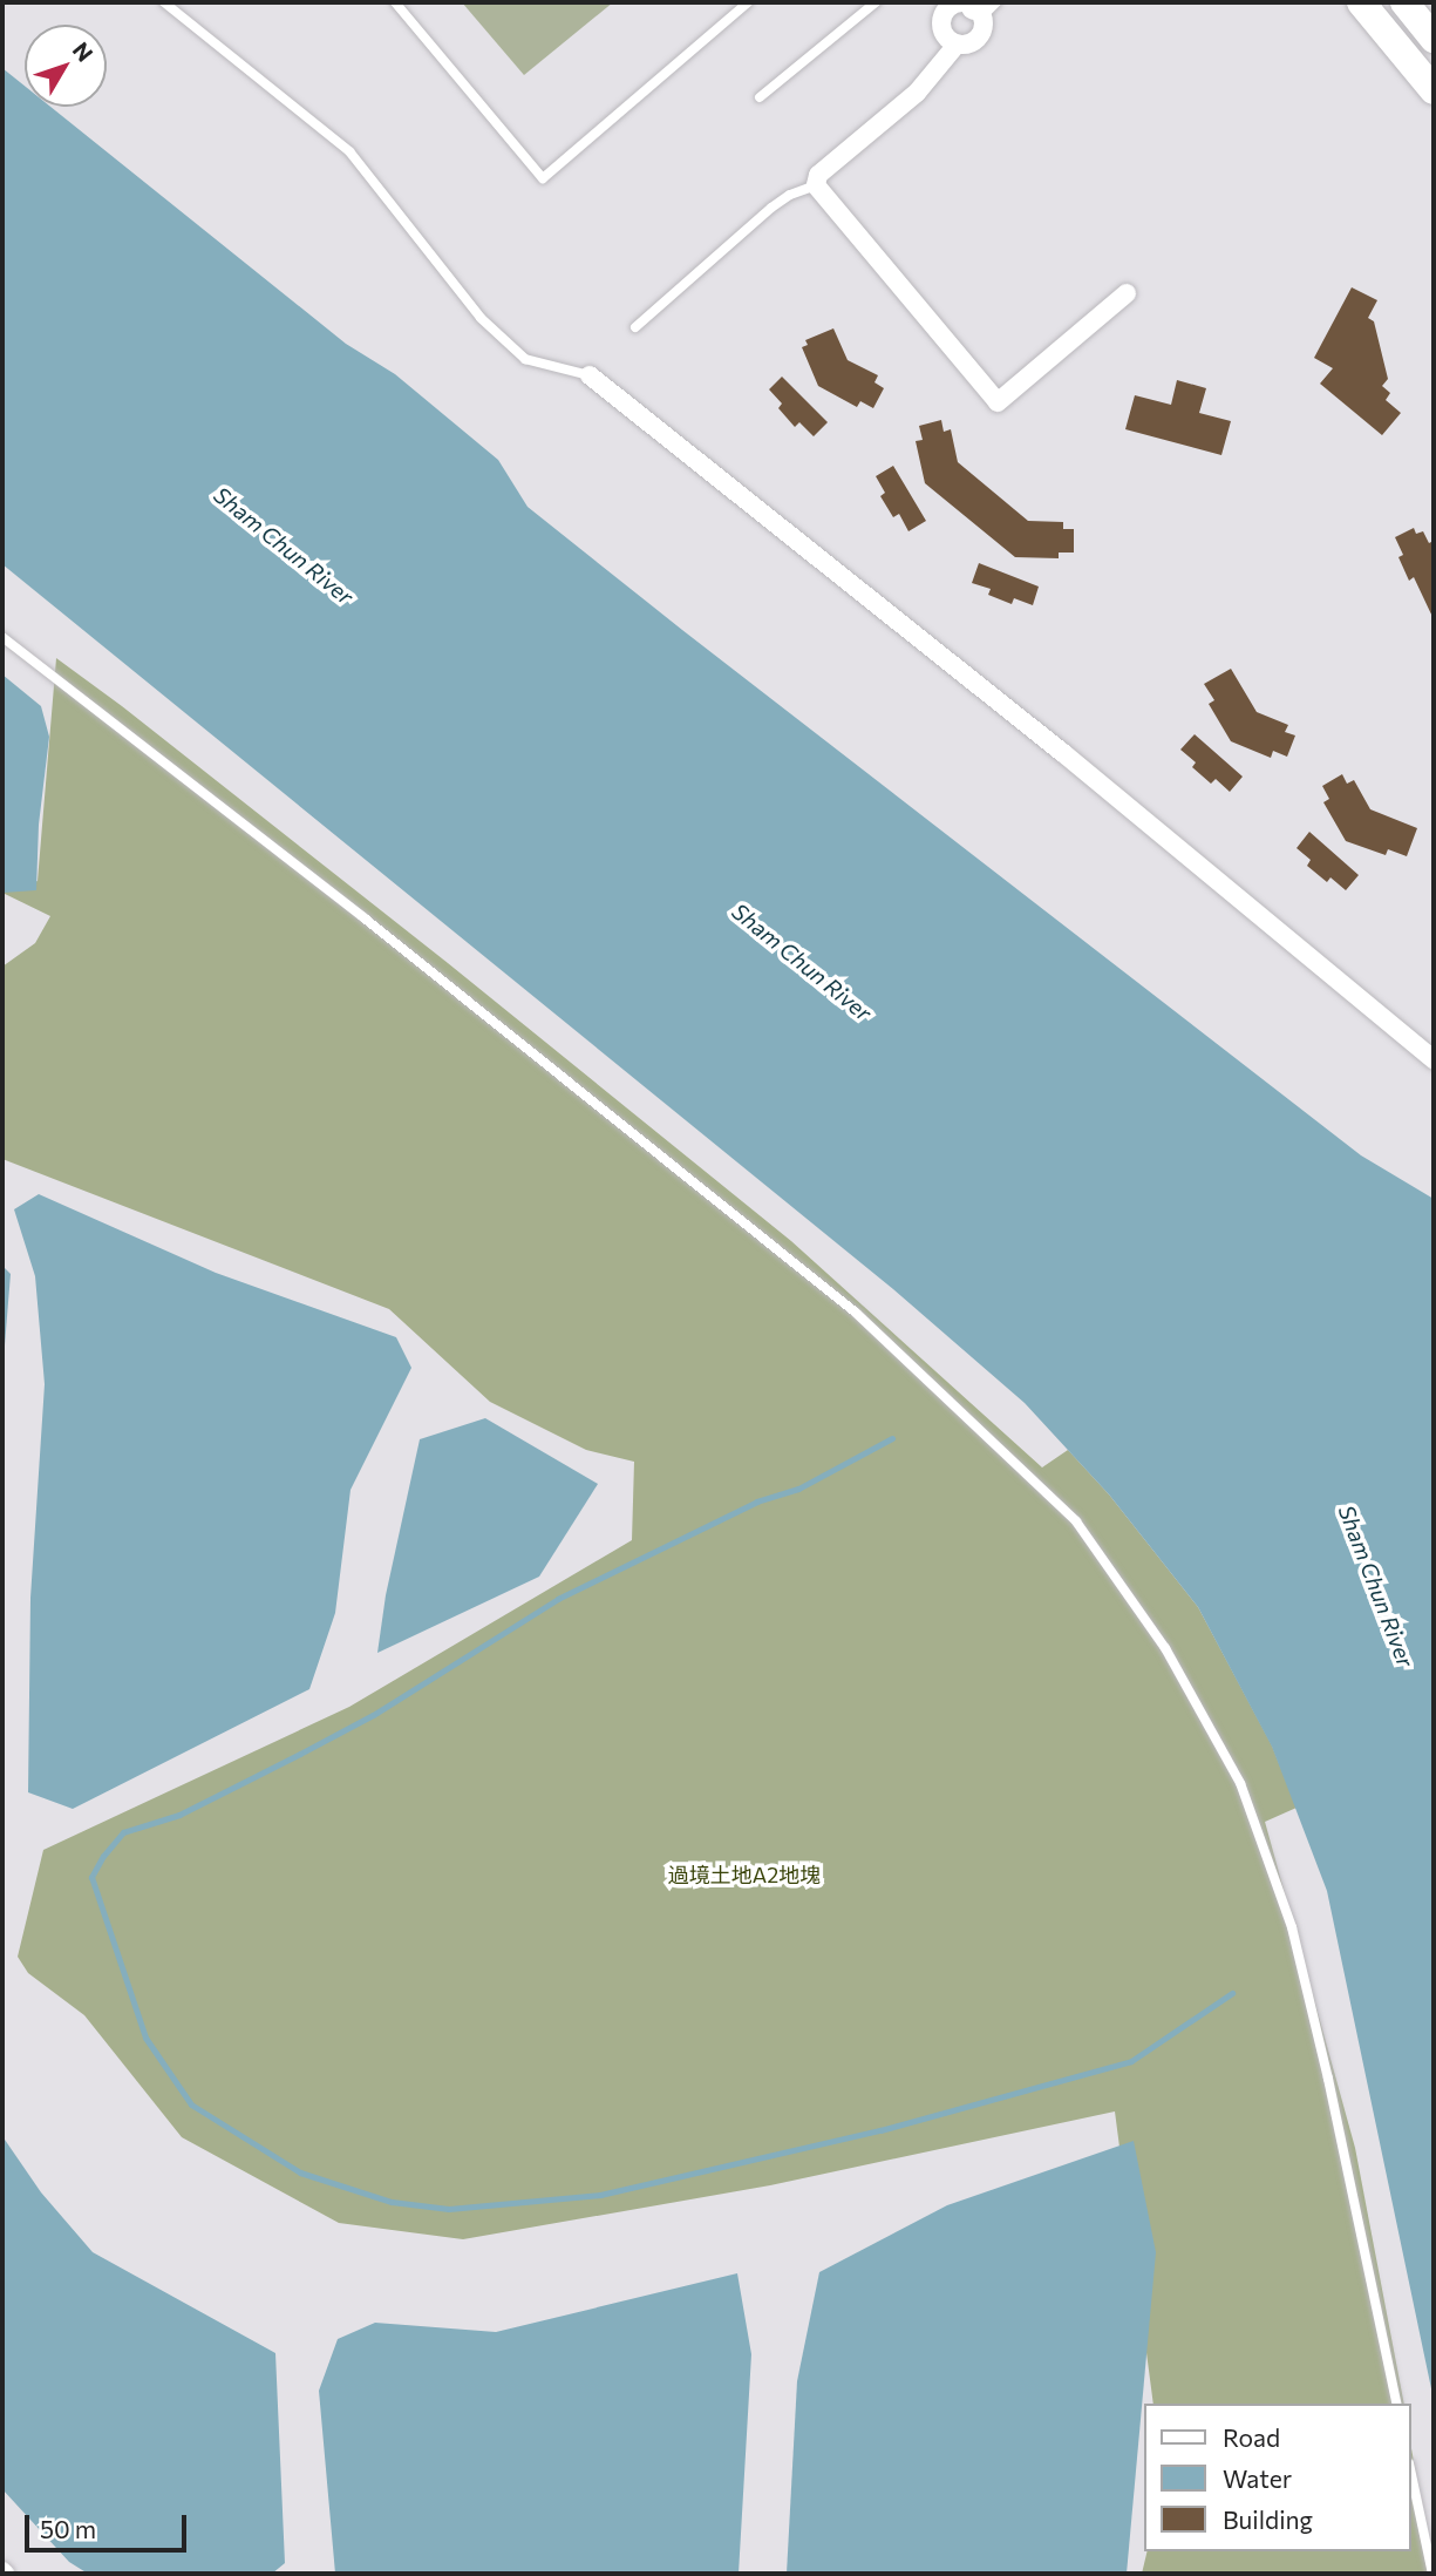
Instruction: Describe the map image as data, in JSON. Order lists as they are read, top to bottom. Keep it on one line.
{"water":["Sham Chun River"],"parks":["過境土地A2地塊"],"legend":["Road","Water","Building"],"scale_bar":"50 m","north":"top right"}
